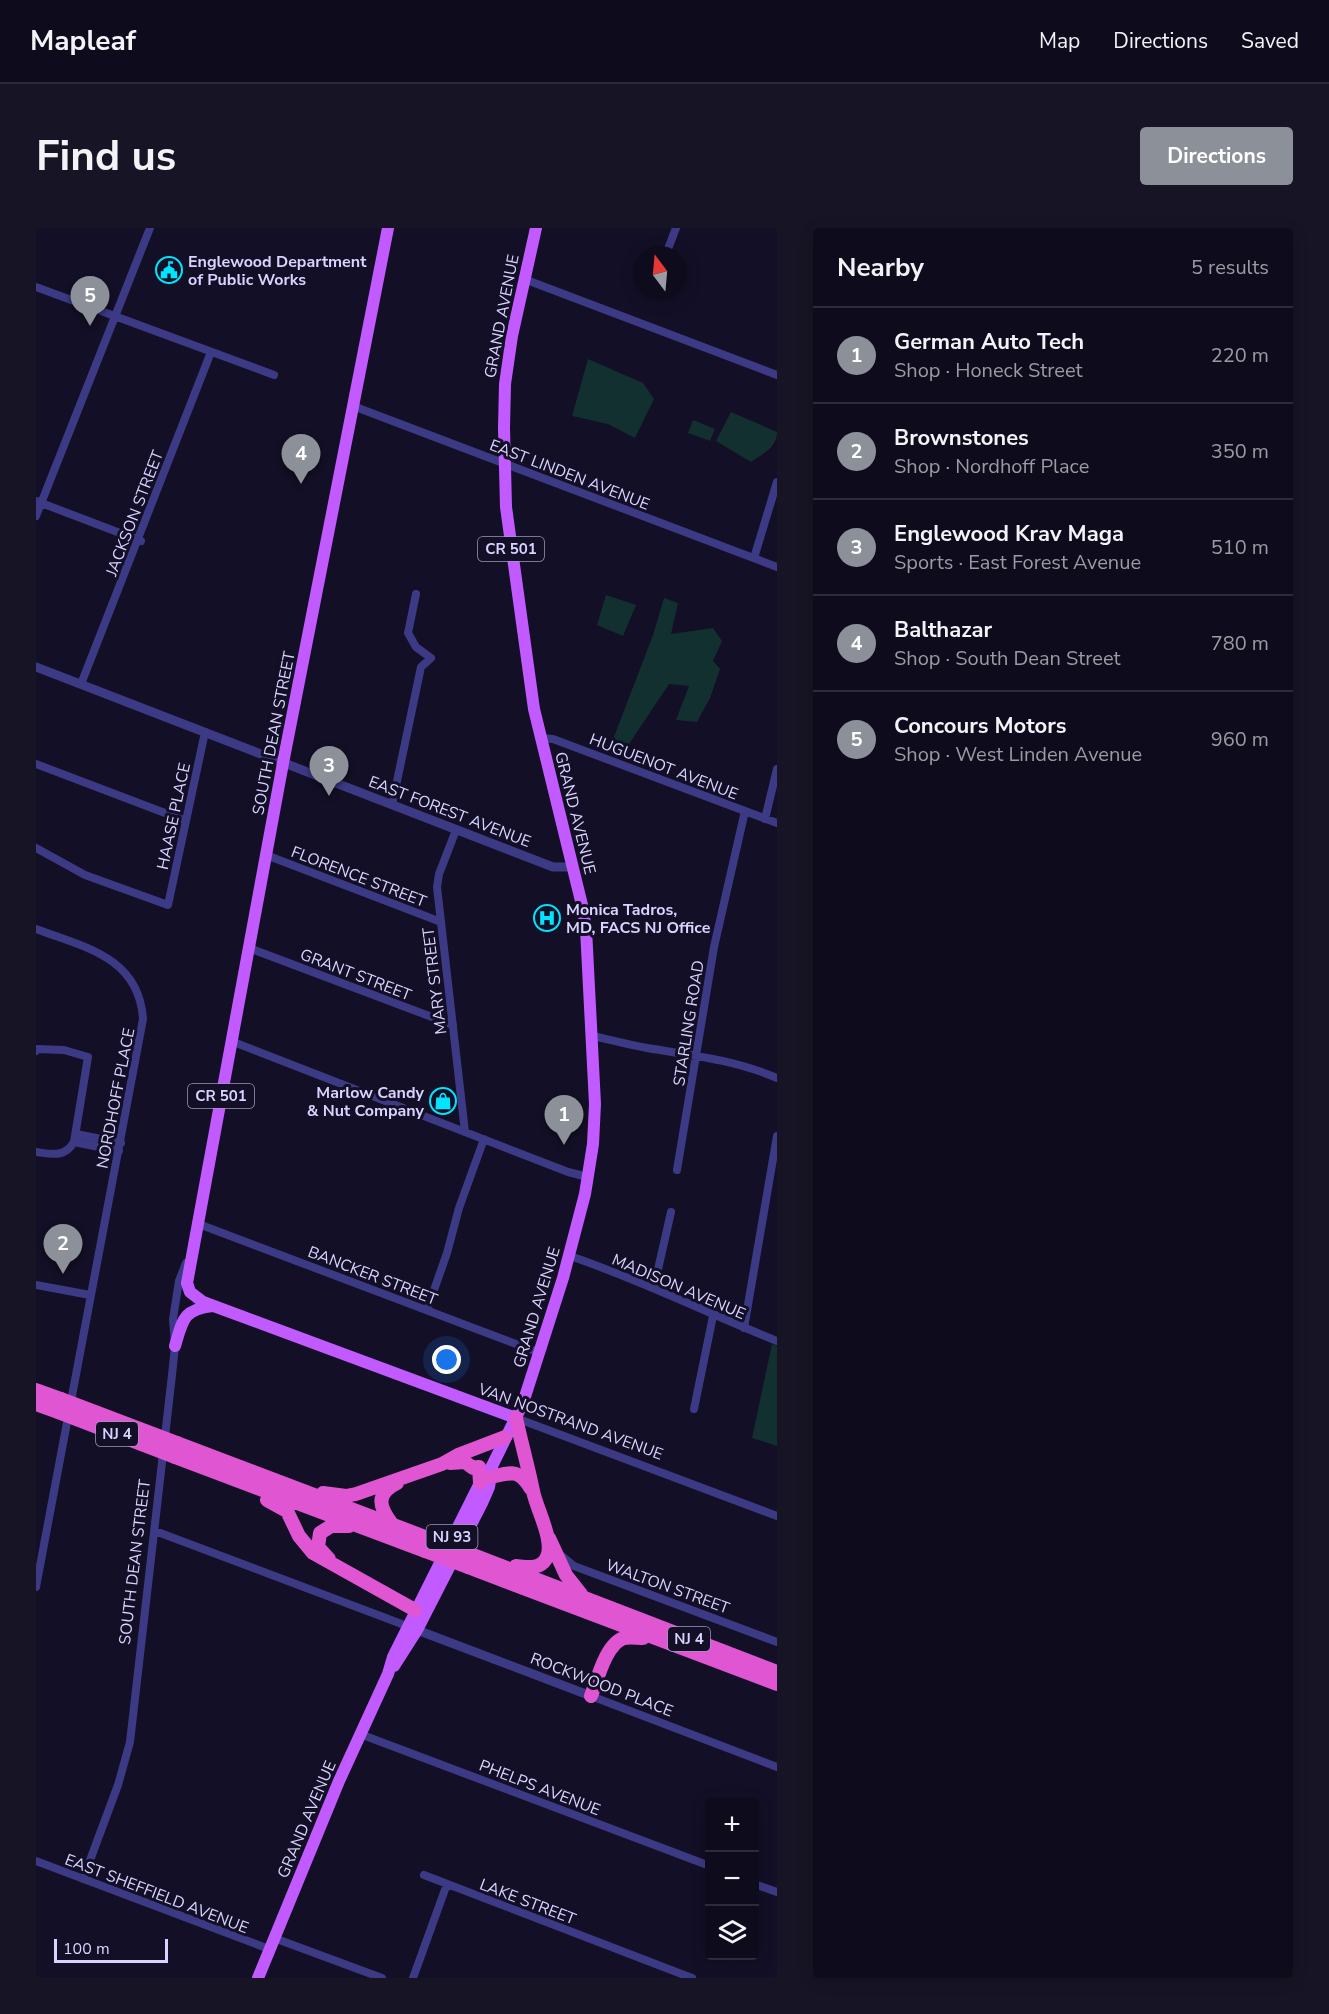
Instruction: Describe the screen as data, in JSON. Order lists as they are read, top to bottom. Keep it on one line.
{"streets":{"highway":["NJ 4"],"main road":["GRAND AVENUE","CR 501","SOUTH DEAN STREET","VAN NOSTRAND AVENUE","NJ 93"],"street":["EAST LINDEN AVENUE","JACKSON STREET","HUGUENOT AVENUE","EAST FOREST AVENUE","HAASE PLACE","FLORENCE STREET","GRANT STREET","MARY STREET","STARLING ROAD","NORDHOFF PLACE","BANCKER STREET","MADISON AVENUE","WALTON STREET","ROCKWOOD PLACE","PHELPS AVENUE","EAST SHEFFIELD AVENUE","LAKE STREET"]},"crossings":[["GRAND AVENUE","EAST LINDEN AVENUE"],["GRAND AVENUE","HUGUENOT AVENUE"],["GRAND AVENUE","EAST FOREST AVENUE"],["GRAND AVENUE","BANCKER STREET"],["GRAND AVENUE","MADISON AVENUE"],["GRAND AVENUE","VAN NOSTRAND AVENUE"],["GRAND AVENUE","ROCKWOOD PLACE"],["GRAND AVENUE","PHELPS AVENUE"],["GRAND AVENUE","EAST SHEFFIELD AVENUE"],["EAST LINDEN AVENUE","SOUTH DEAN STREET"],["JACKSON STREET","EAST FOREST AVENUE"],["SOUTH DEAN STREET","EAST FOREST AVENUE"],["SOUTH DEAN STREET","FLORENCE STREET"],["SOUTH DEAN STREET","GRANT STREET"],["SOUTH DEAN STREET","BANCKER STREET"],["SOUTH DEAN STREET","VAN NOSTRAND AVENUE"],["SOUTH DEAN STREET","ROCKWOOD PLACE"],["SOUTH DEAN STREET","EAST SHEFFIELD AVENUE"],["HUGUENOT AVENUE","STARLING ROAD"],["EAST FOREST AVENUE","HAASE PLACE"],["EAST FOREST AVENUE","MARY STREET"],["FLORENCE STREET","MARY STREET"],["GRANT STREET","MARY STREET"]],"places":{"public building":["Englewood Department of Public Works"],"hospital":["Monica Tadros, MD, FACS NJ Office"],"shop":["Marlow Candy & Nut Company"]},"scale_bar":"100 m","north":"top","page":{"header":"Mapleaf","nav":["Map","Directions","Saved"],"buttons":"Directions","title":"Find us","heading":["Nearby","5 results"],"pins":["5","4","3","1","2"],"list":[{"mark":"1","name":"German Auto Tech","note":"Shop · Honeck Street","value":"220 m"},{"mark":"2","name":"Brownstones","note":"Shop · Nordhoff Place","value":"350 m"},{"mark":"3","name":"Englewood Krav Maga","note":"Sports · East Forest Avenue","value":"510 m"},{"mark":"4","name":"Balthazar","note":"Shop · South Dean Street","value":"780 m"},{"mark":"5","name":"Concours Motors","note":"Shop · West Linden Avenue","value":"960 m"}],"map_buttons":["+","−"],"scale":"100 m"}}
